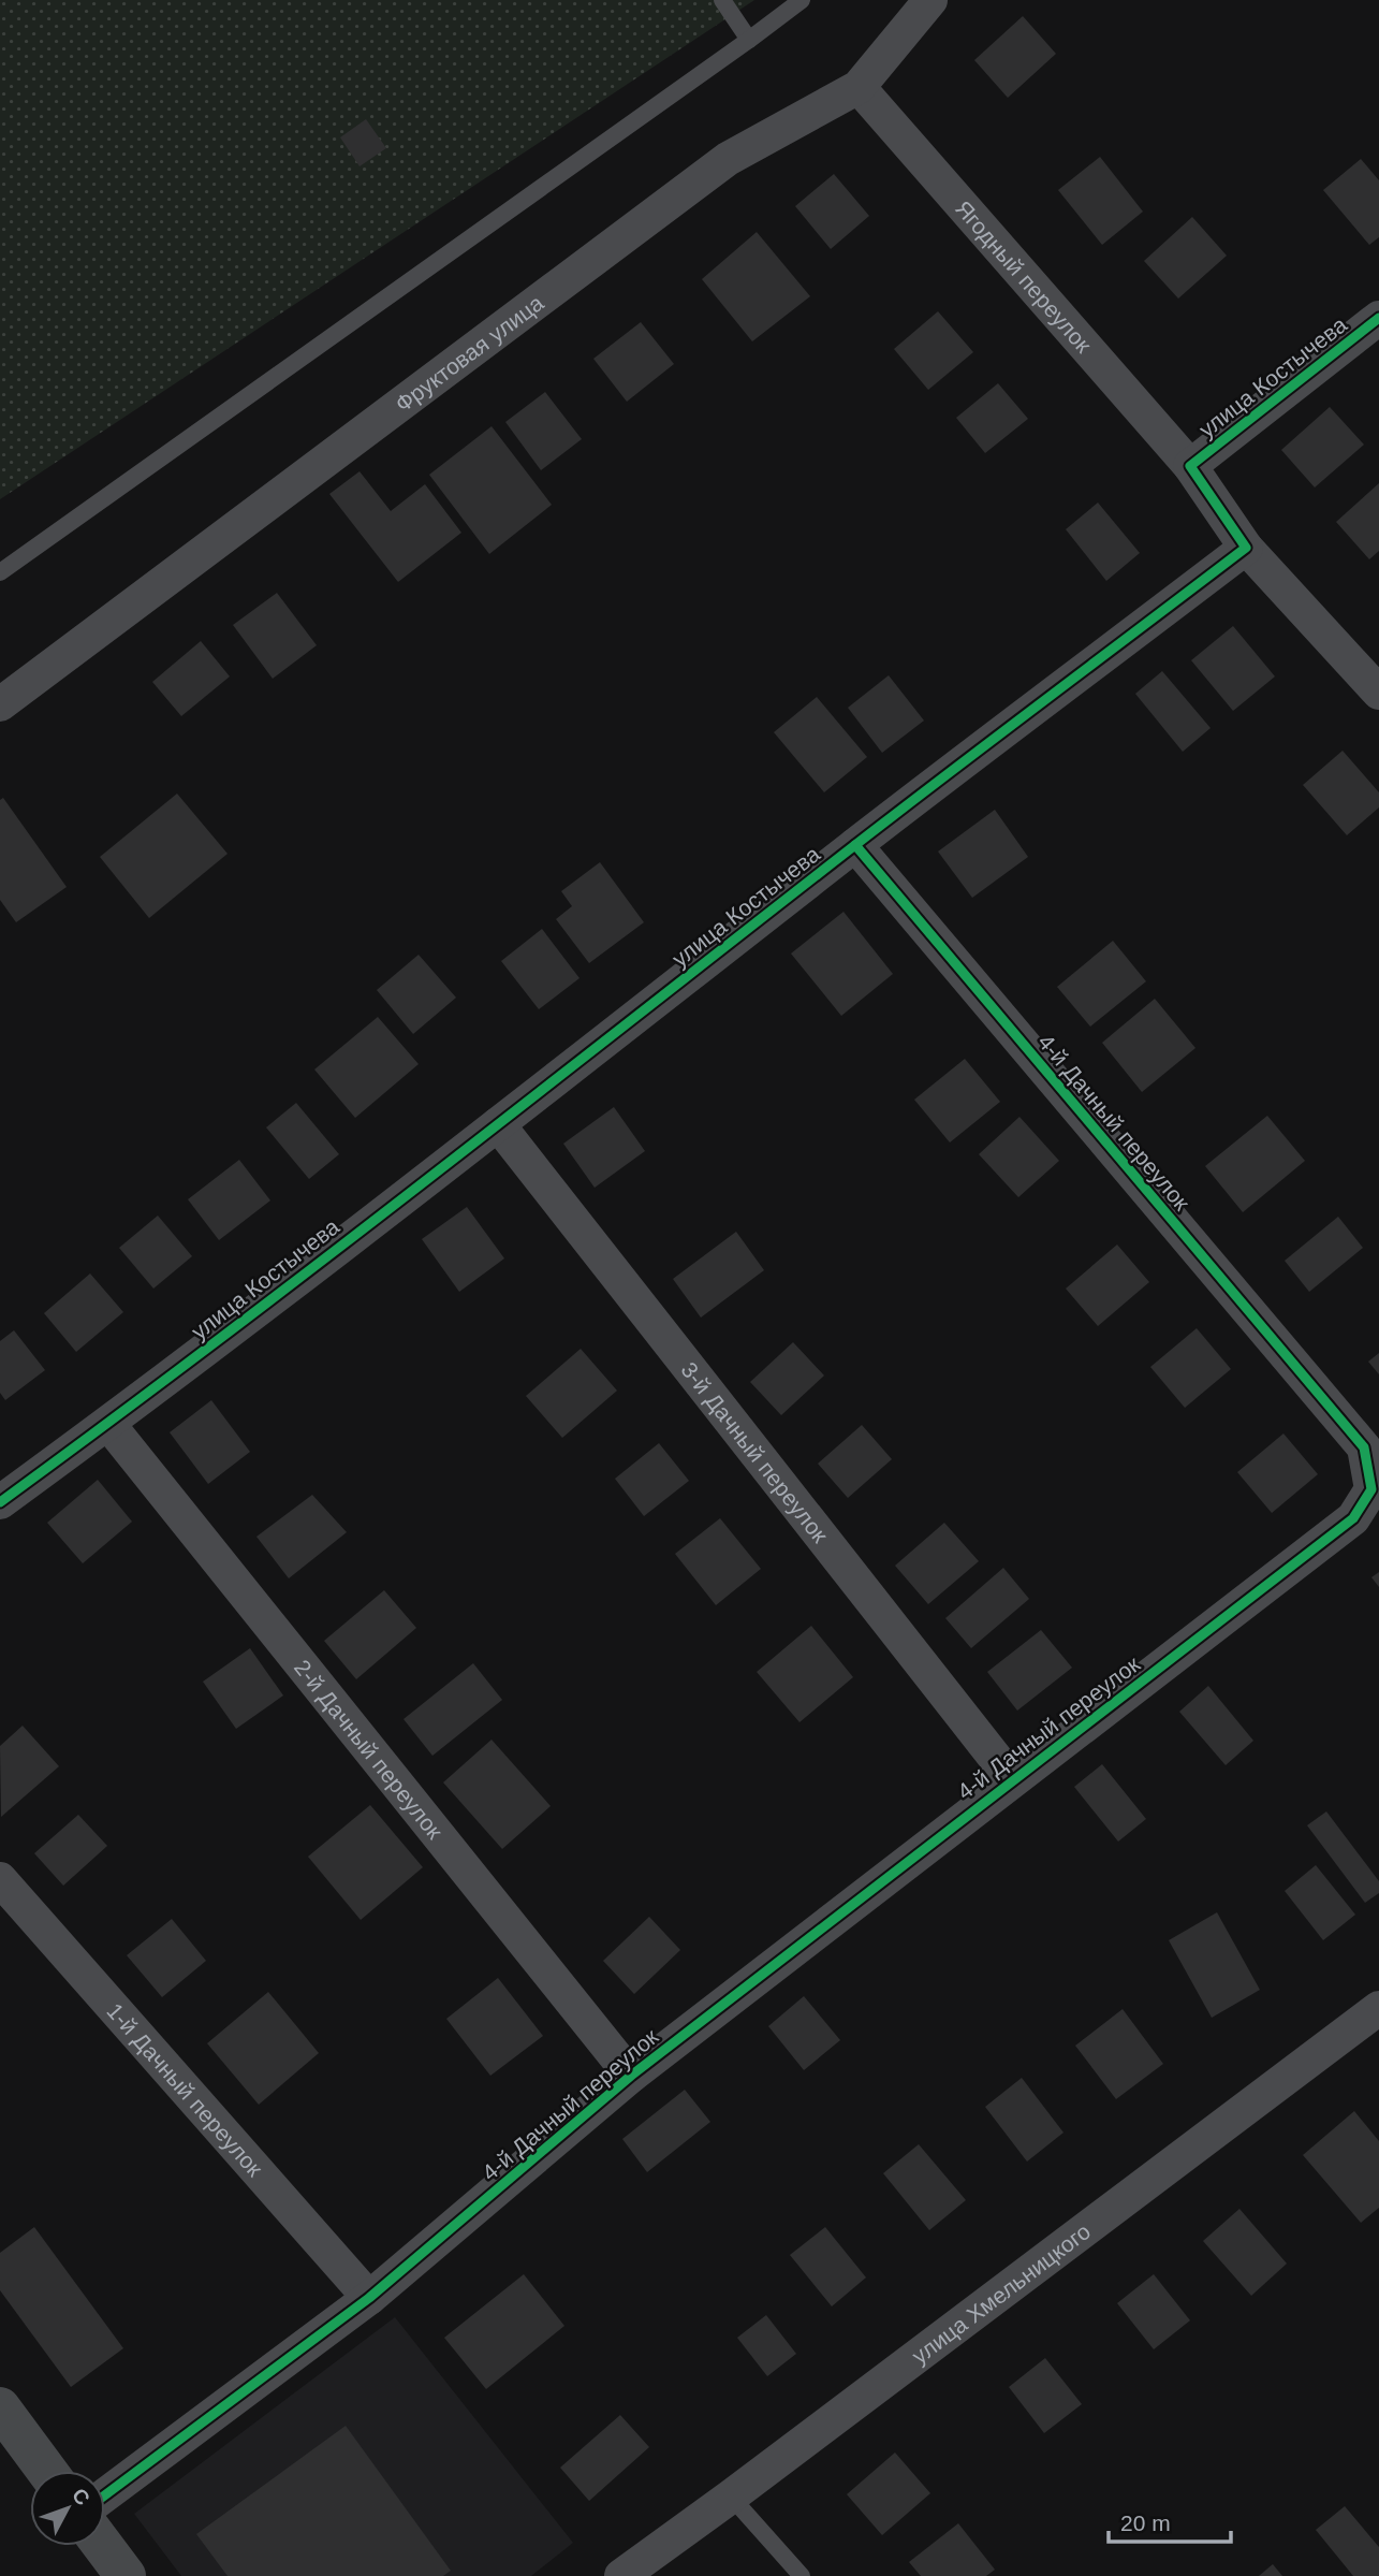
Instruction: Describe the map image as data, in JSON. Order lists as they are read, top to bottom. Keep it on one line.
{"streets":{"street":["Ягодный переулок","Фруктовая улица","улица Костычева","4-й Дачный переулок","3-й Дачный переулок","2-й Дачный переулок","1-й Дачный переулок","улица Хмельницкого"]},"crossings":[["Ягодный переулок","Фруктовая улица"],["Ягодный переулок","улица Костычева"],["улица Костычева","4-й Дачный переулок"],["улица Костычева","3-й Дачный переулок"],["улица Костычева","2-й Дачный переулок"],["4-й Дачный переулок","3-й Дачный переулок"],["4-й Дачный переулок","2-й Дачный переулок"],["4-й Дачный переулок","1-й Дачный переулок"]],"scale_bar":"20 m","north":"top right"}
